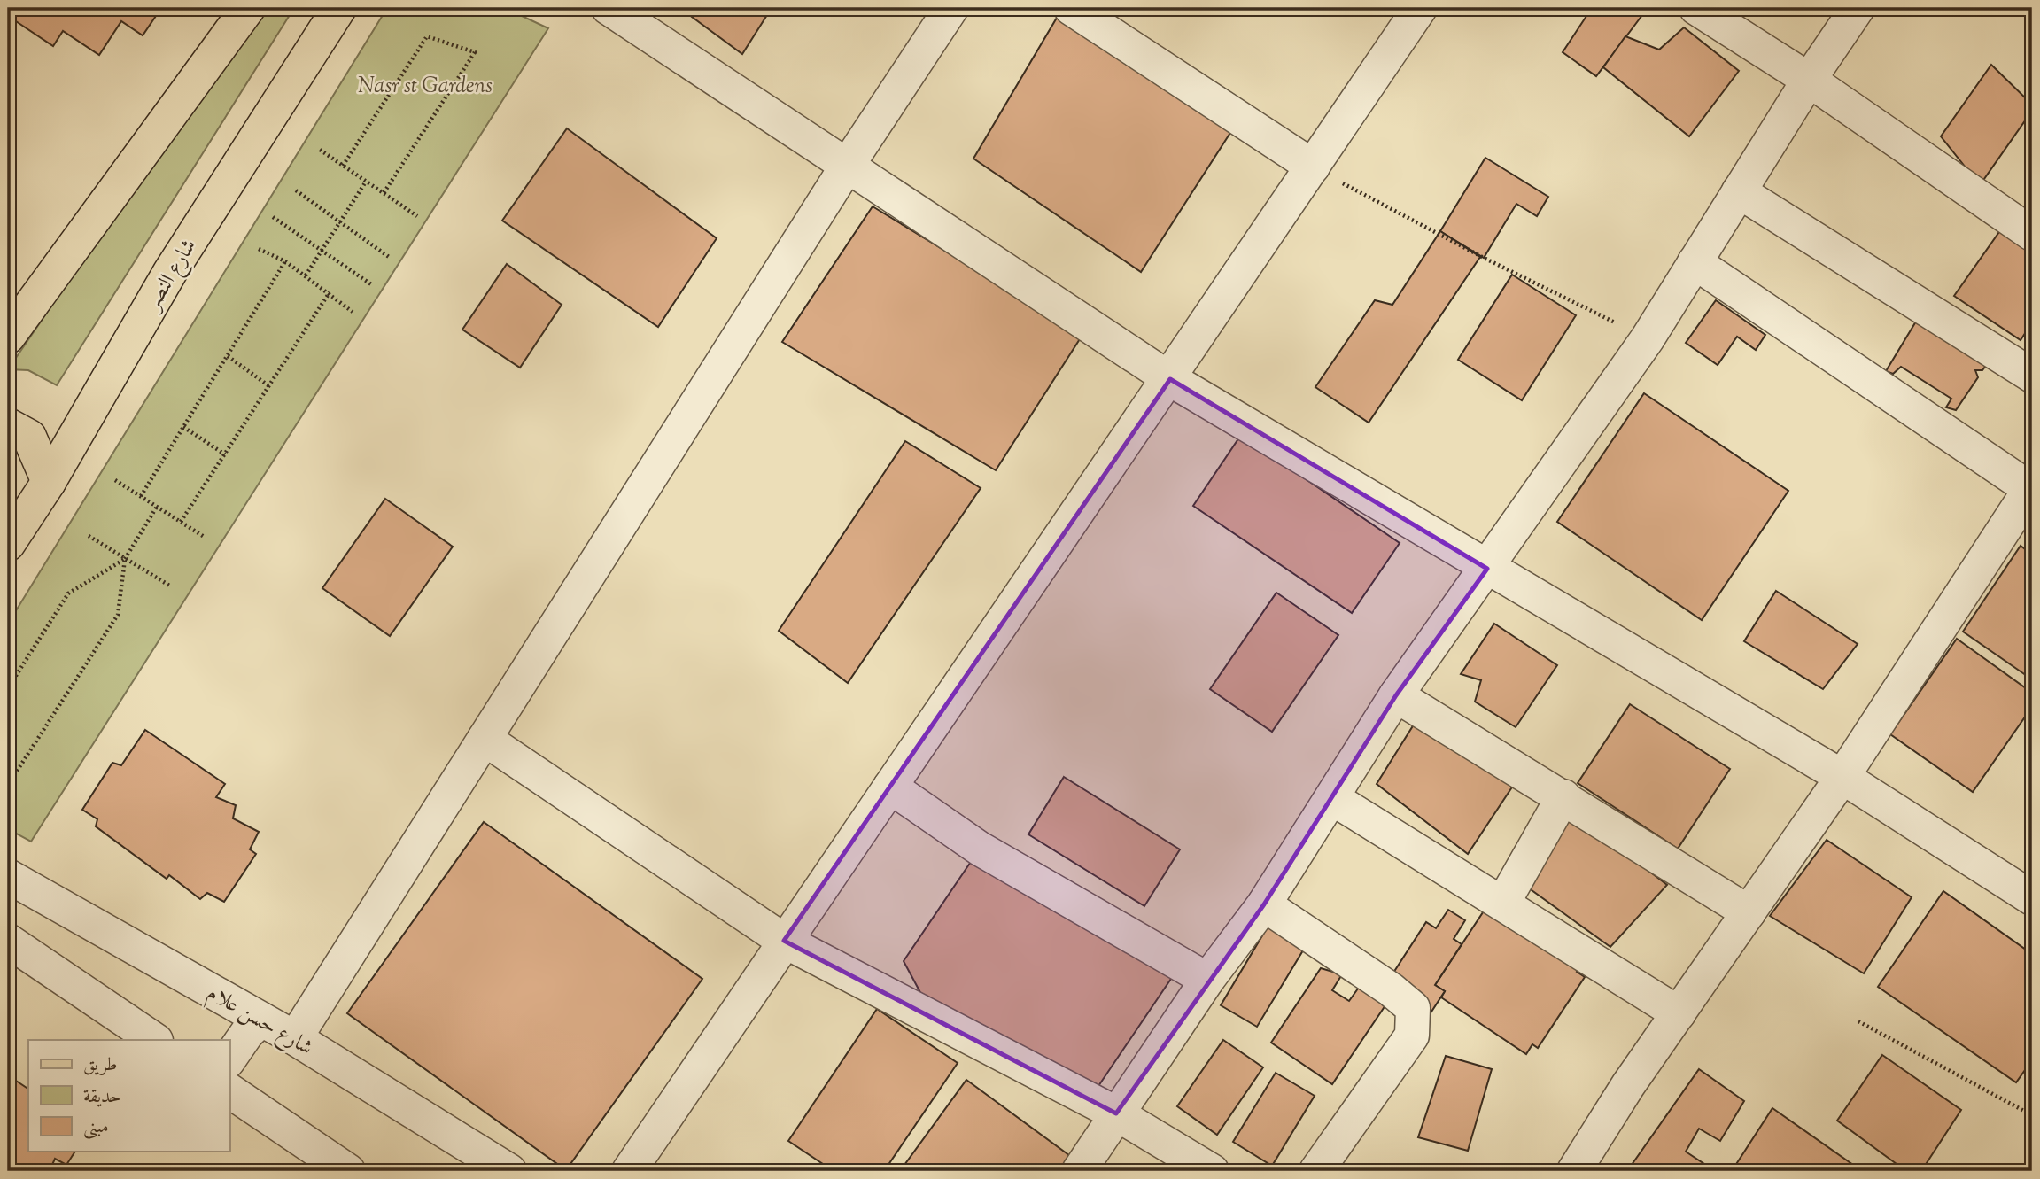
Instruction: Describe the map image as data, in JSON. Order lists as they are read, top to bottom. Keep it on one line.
{"streets":{"main road":["شارع النصر"],"street":["شارع حسن علام"]},"parks":["Nasr st Gardens"],"legend":["طريق","حديقة","مبنى"]}
